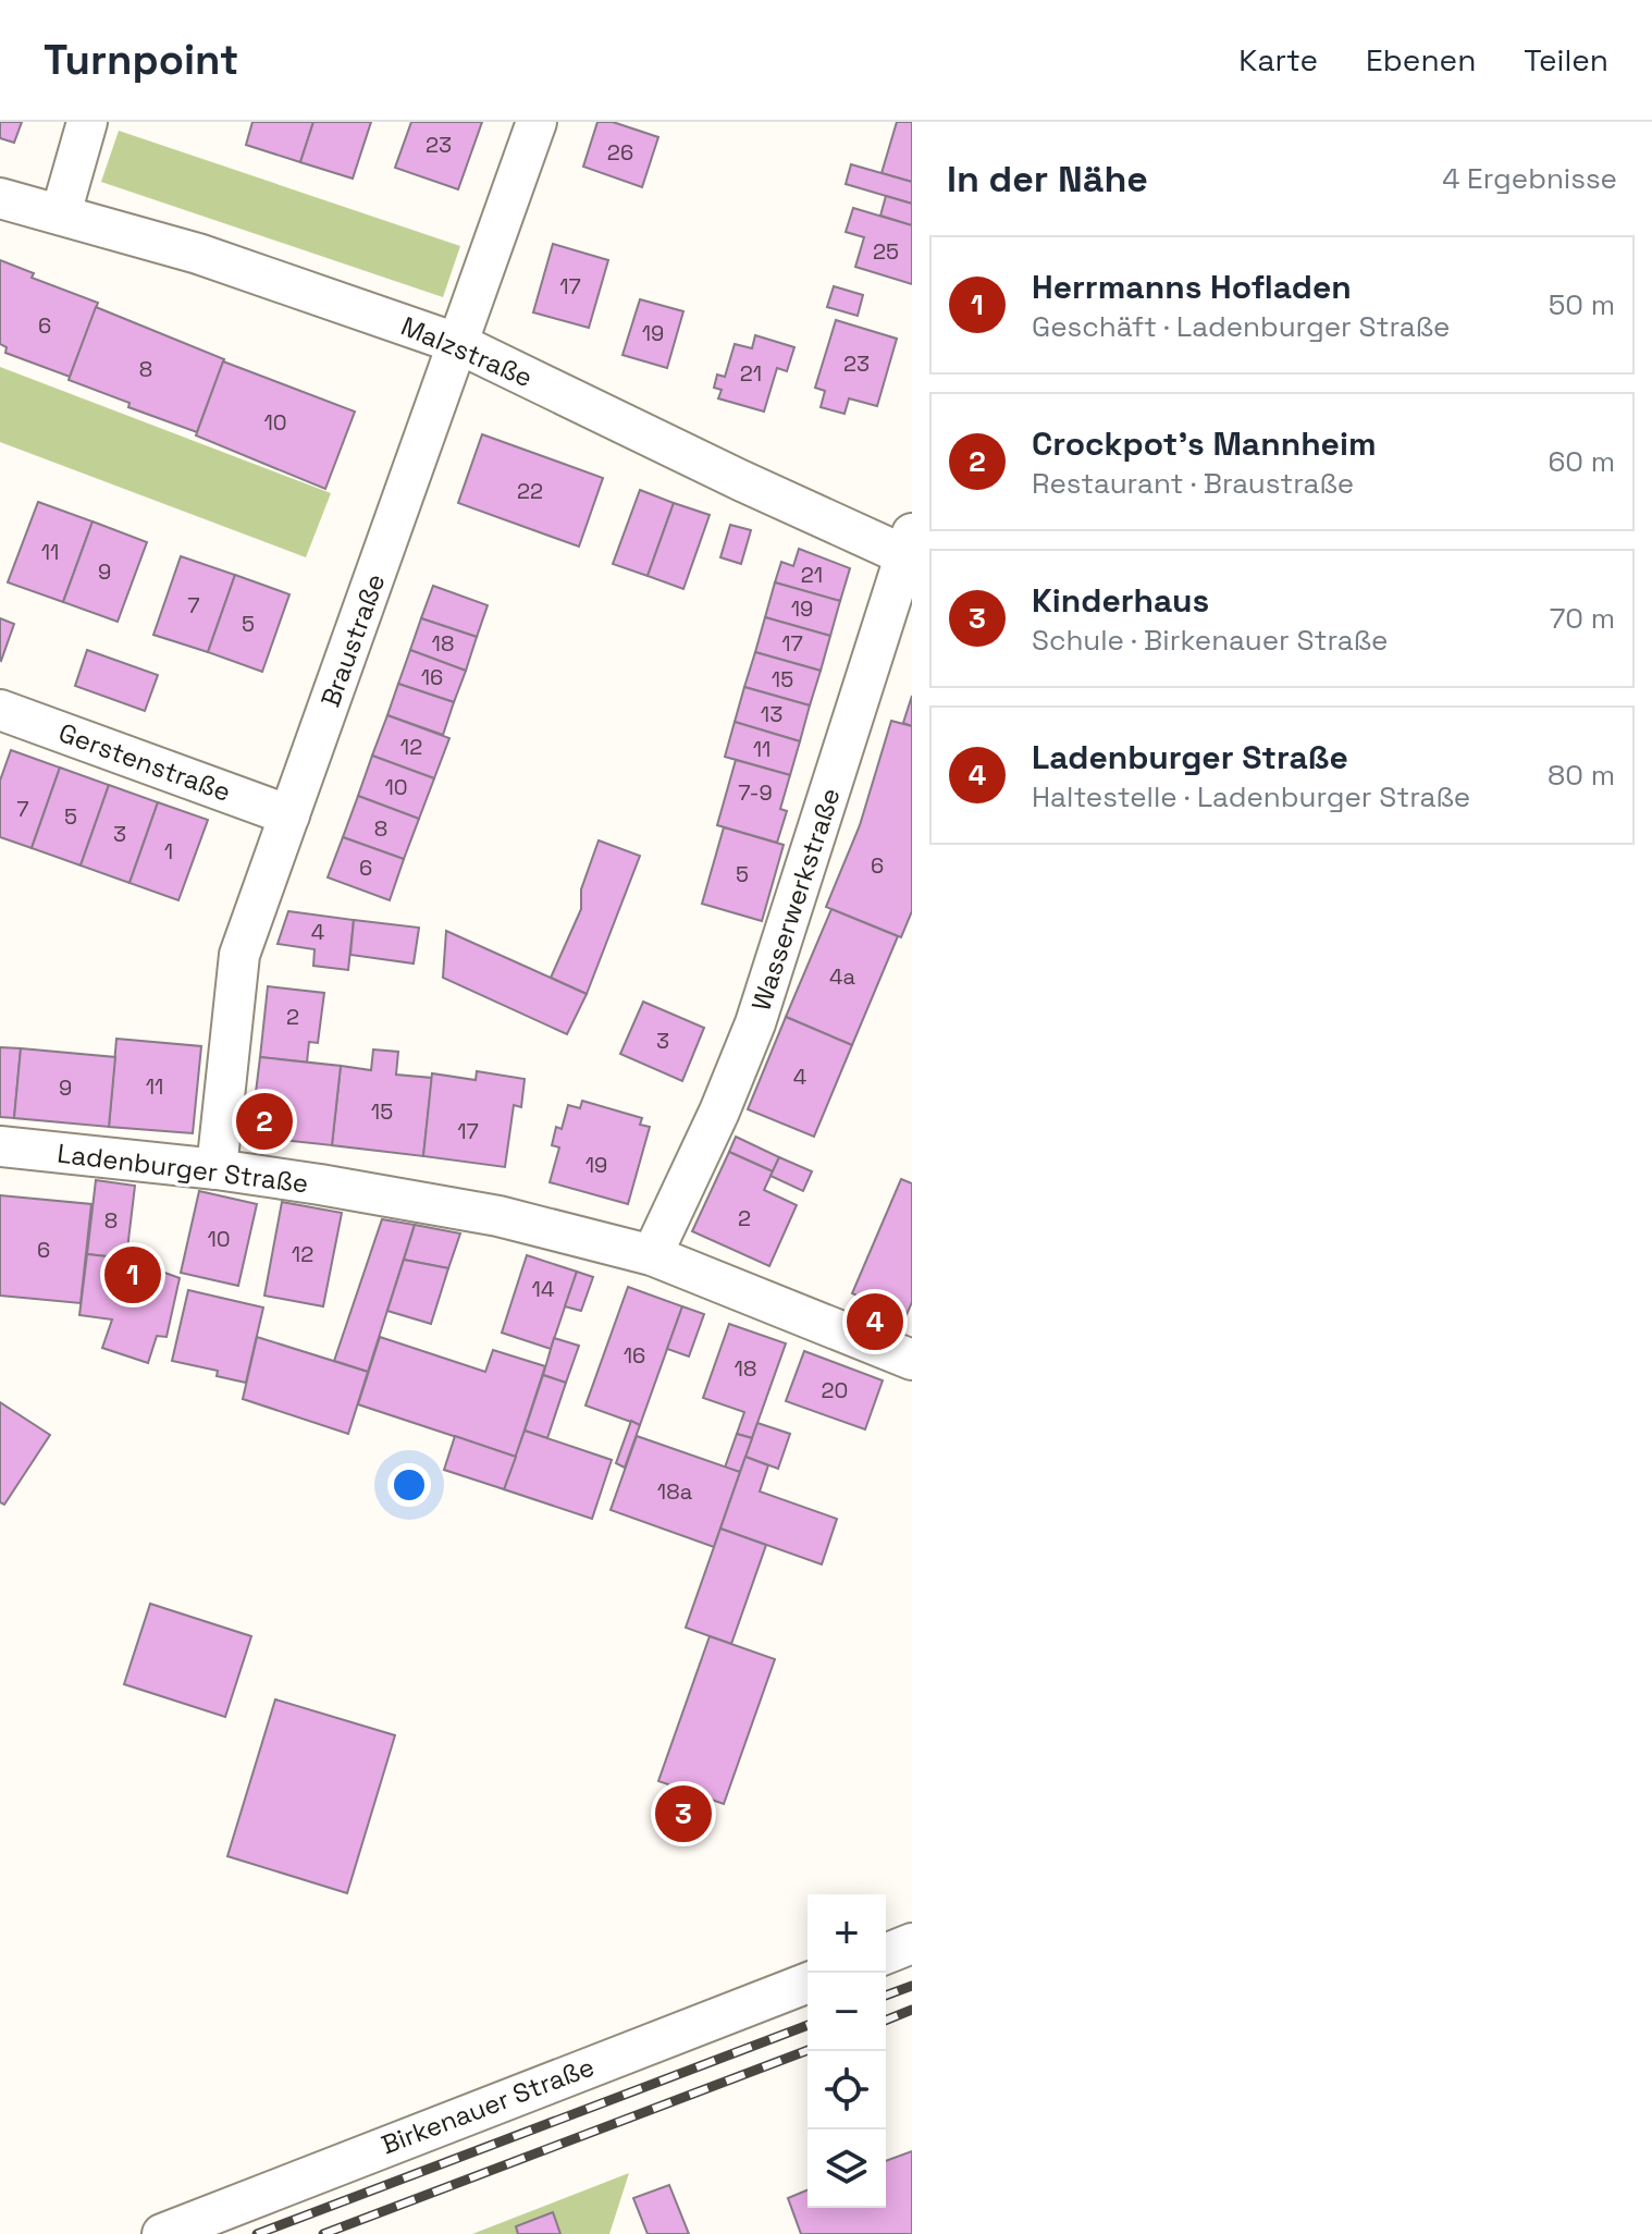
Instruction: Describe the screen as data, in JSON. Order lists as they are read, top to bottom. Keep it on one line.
{"streets":{"street":["Malzstraße","Braustraße","Gerstenstraße","Wasserwerkstraße","Ladenburger Straße","Birkenauer Straße"]},"crossings":[["Malzstraße","Braustraße"],["Malzstraße","Wasserwerkstraße"],["Braustraße","Gerstenstraße"],["Braustraße","Ladenburger Straße"],["Wasserwerkstraße","Ladenburger Straße"]],"house_numbers":["23","26","25","17","6","19","23","8","21","10","22","11","9","21","7","19","5","18","17","16","15","13","12","11","10","7-9","7","5","8","3","1","6","6","5","4","4a","2","3","4","11","9","15","17","19","2","8","10","6","12","14","16","18","20","18a"],"page":{"header":"Turnpoint","nav":["Karte","Ebenen","Teilen"],"heading":["In der Nähe","4 Ergebnisse"],"list":[{"mark":"1","name":"Herrmanns Hofladen","note":"Geschäft · Ladenburger Straße","value":"50 m"},{"mark":"2","name":"Crockpot's Mannheim","note":"Restaurant · Braustraße","value":"60 m"},{"mark":"3","name":"Kinderhaus","note":"Schule · Birkenauer Straße","value":"70 m"},{"mark":"4","name":"Ladenburger Straße","note":"Haltestelle · Ladenburger Straße","value":"80 m"}],"pins":["2","1","4","3"],"map_buttons":["+","−"]}}
